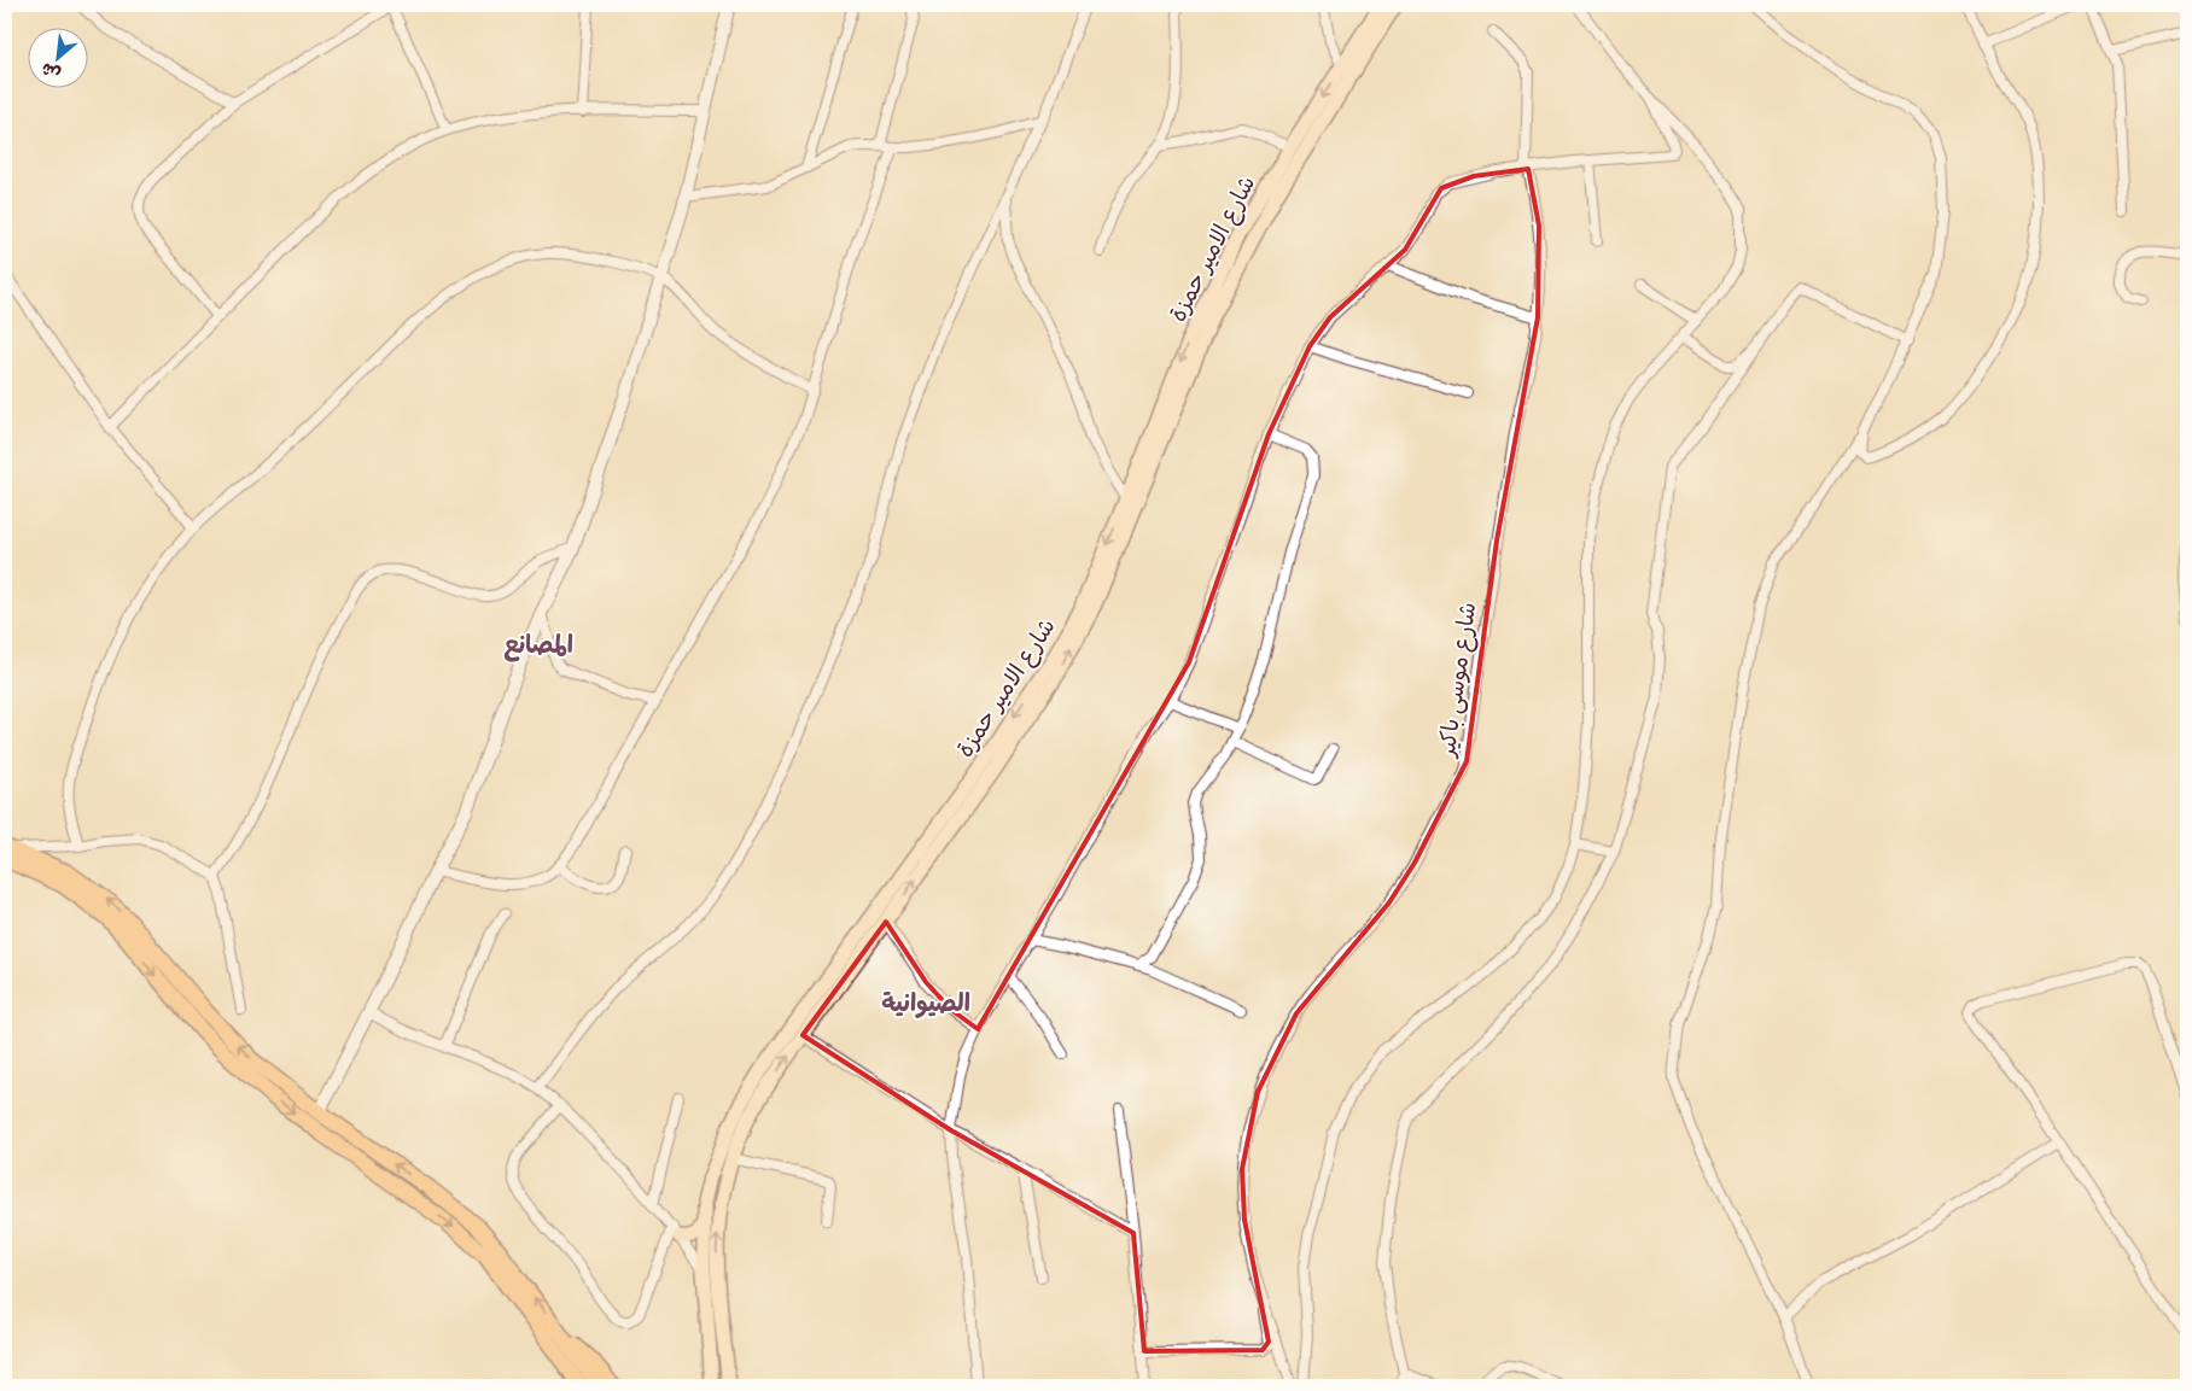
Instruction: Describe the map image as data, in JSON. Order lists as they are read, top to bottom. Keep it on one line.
{"streets":{"main road":["شارع الامير حمزة"],"street":["شارع موسى باكير"]},"districts":["المصانع","الصيوانية"],"north":"bottom left"}
